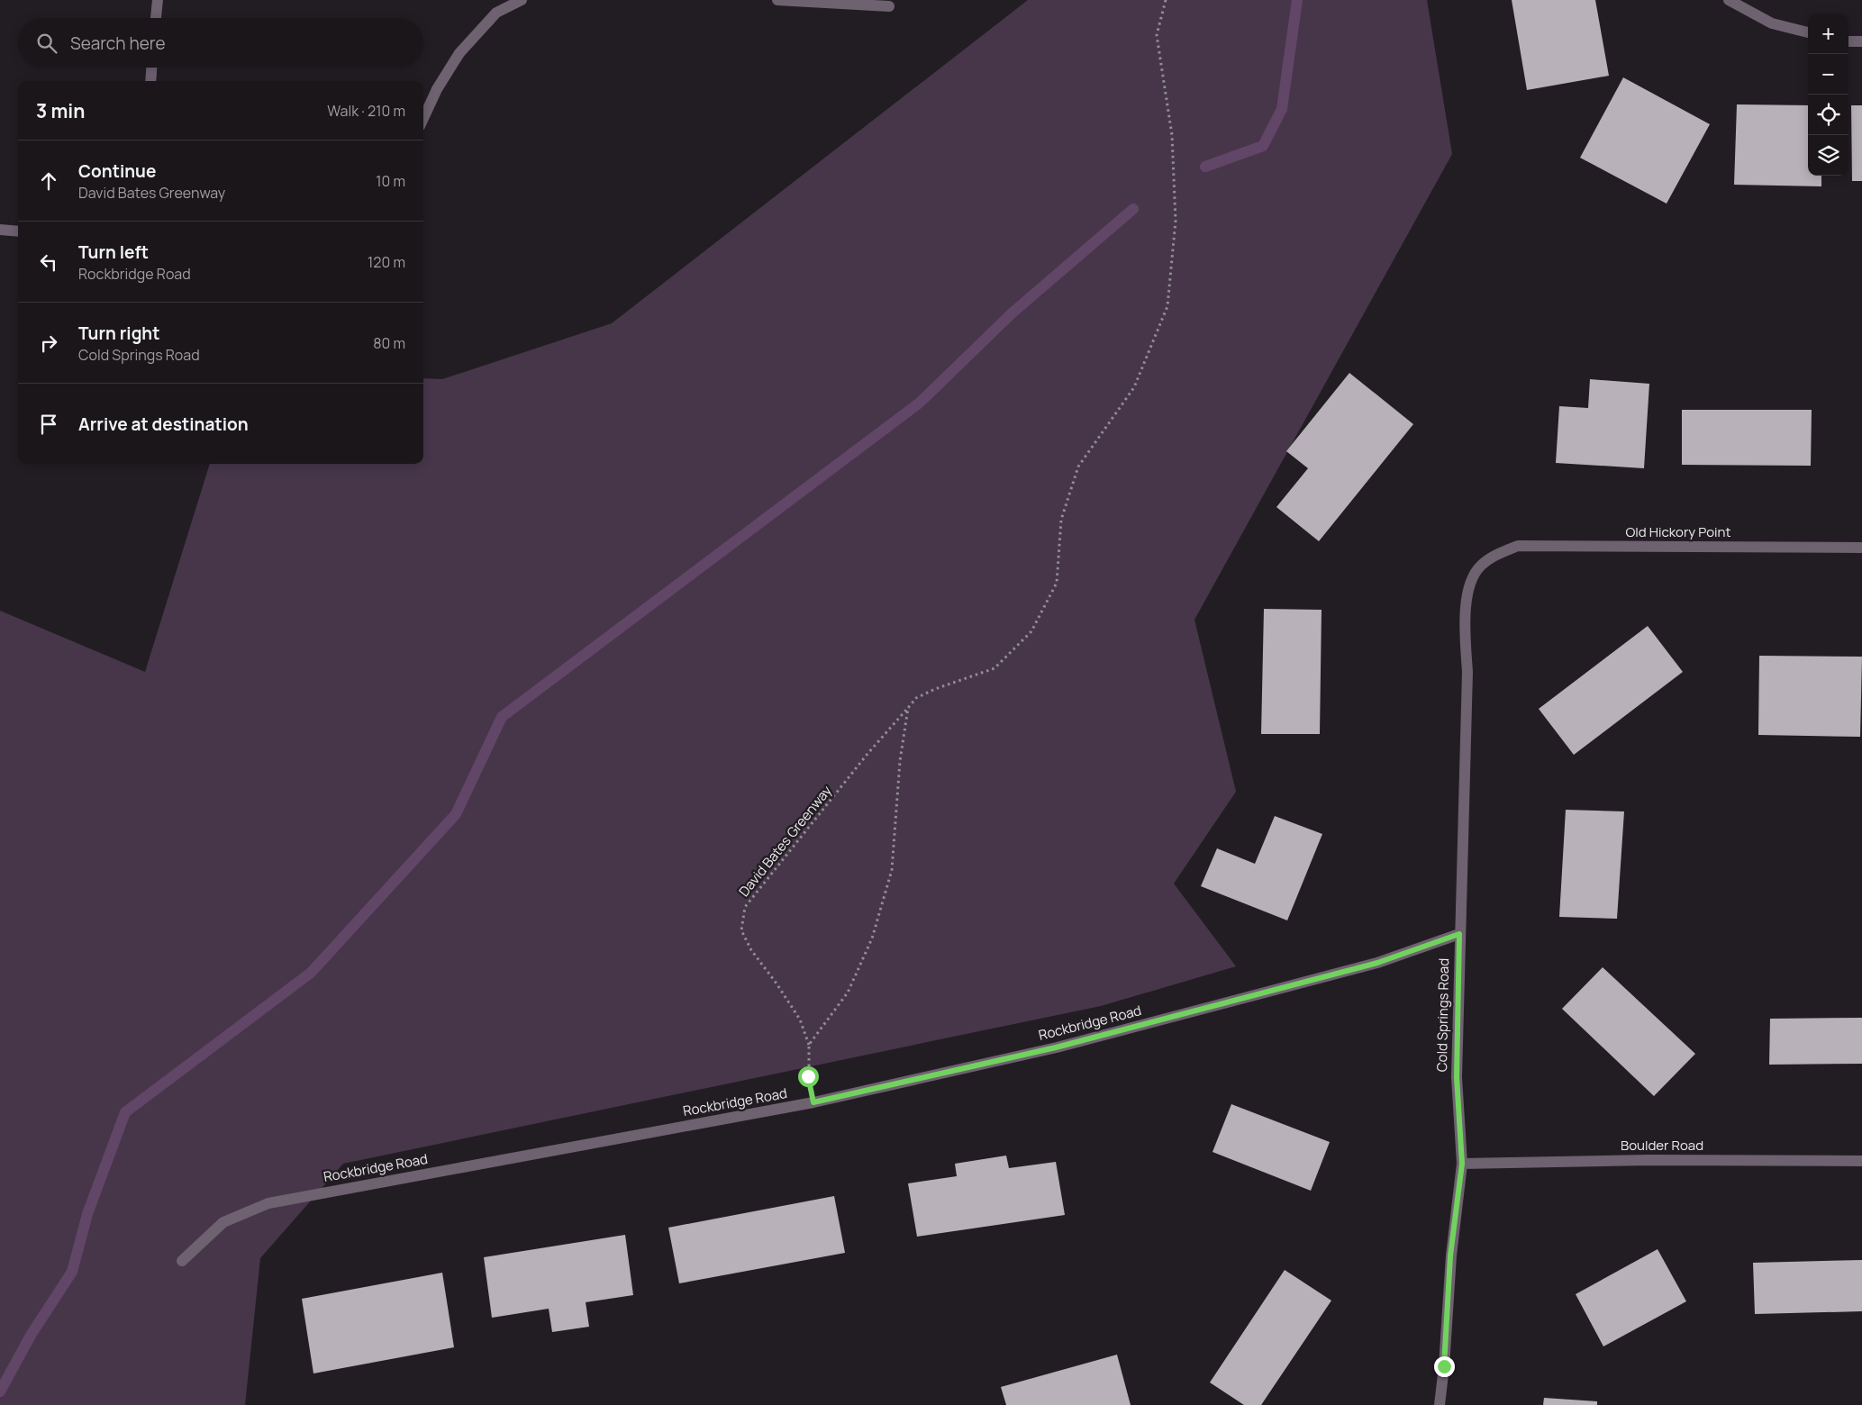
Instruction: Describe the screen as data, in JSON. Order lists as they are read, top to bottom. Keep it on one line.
{"streets":{"street":["Old Hickory Point","Cold Springs Road","Rockbridge Road","Boulder Road"],"path":["David Bates Greenway"]},"crossings":[["Old Hickory Point","Cold Springs Road"],["David Bates Greenway","Rockbridge Road"],["Cold Springs Road","Rockbridge Road"],["Cold Springs Road","Boulder Road"]],"page":{"map_buttons":["+","−"],"search":"Search here","heading":["3 min","Walk · 210 m"],"list":[["Continue","David Bates Greenway","10 m"],["Turn left","Rockbridge Road","120 m"],["Turn right","Cold Springs Road","80 m"],"Arrive at destination"]}}
